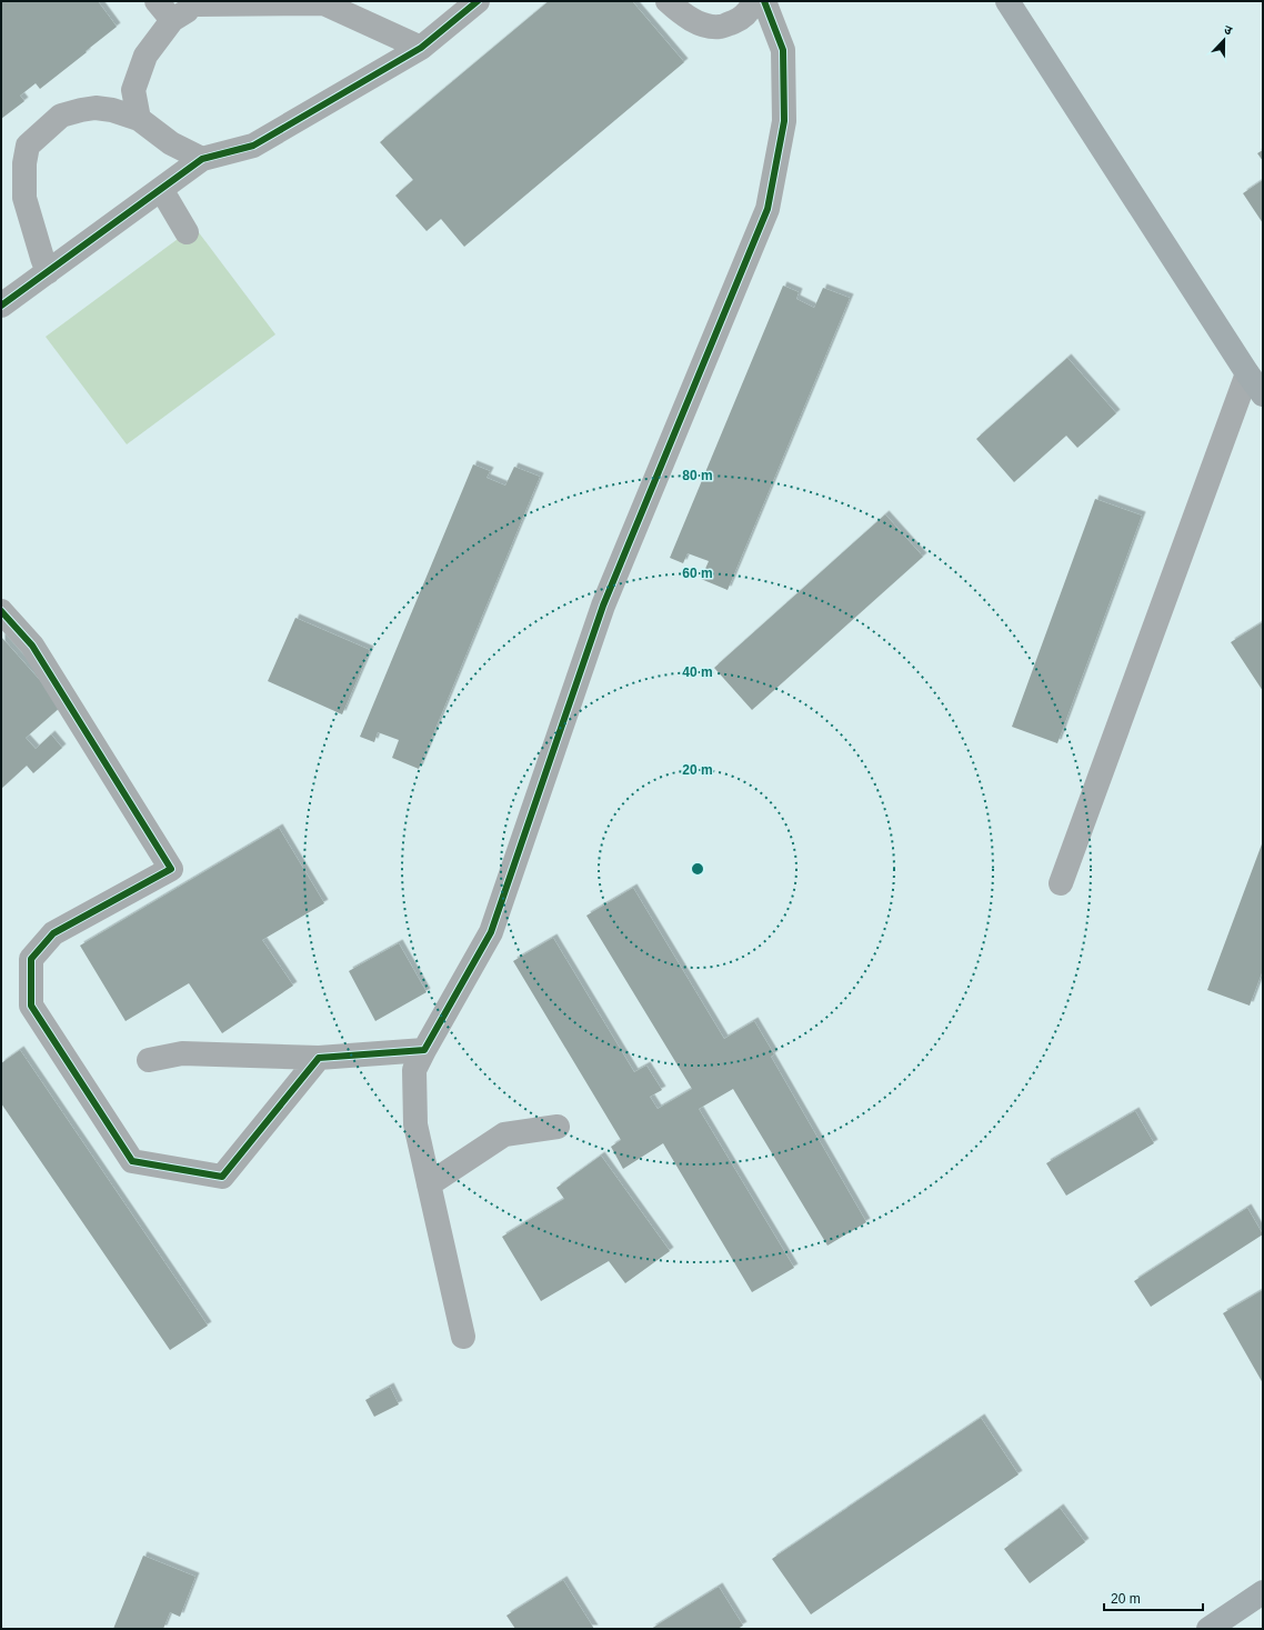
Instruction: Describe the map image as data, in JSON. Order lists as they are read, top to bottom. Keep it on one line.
{"scale_bar":"20 m","north":"top","rings":["80 m","60 m","40 m","20 m"]}
